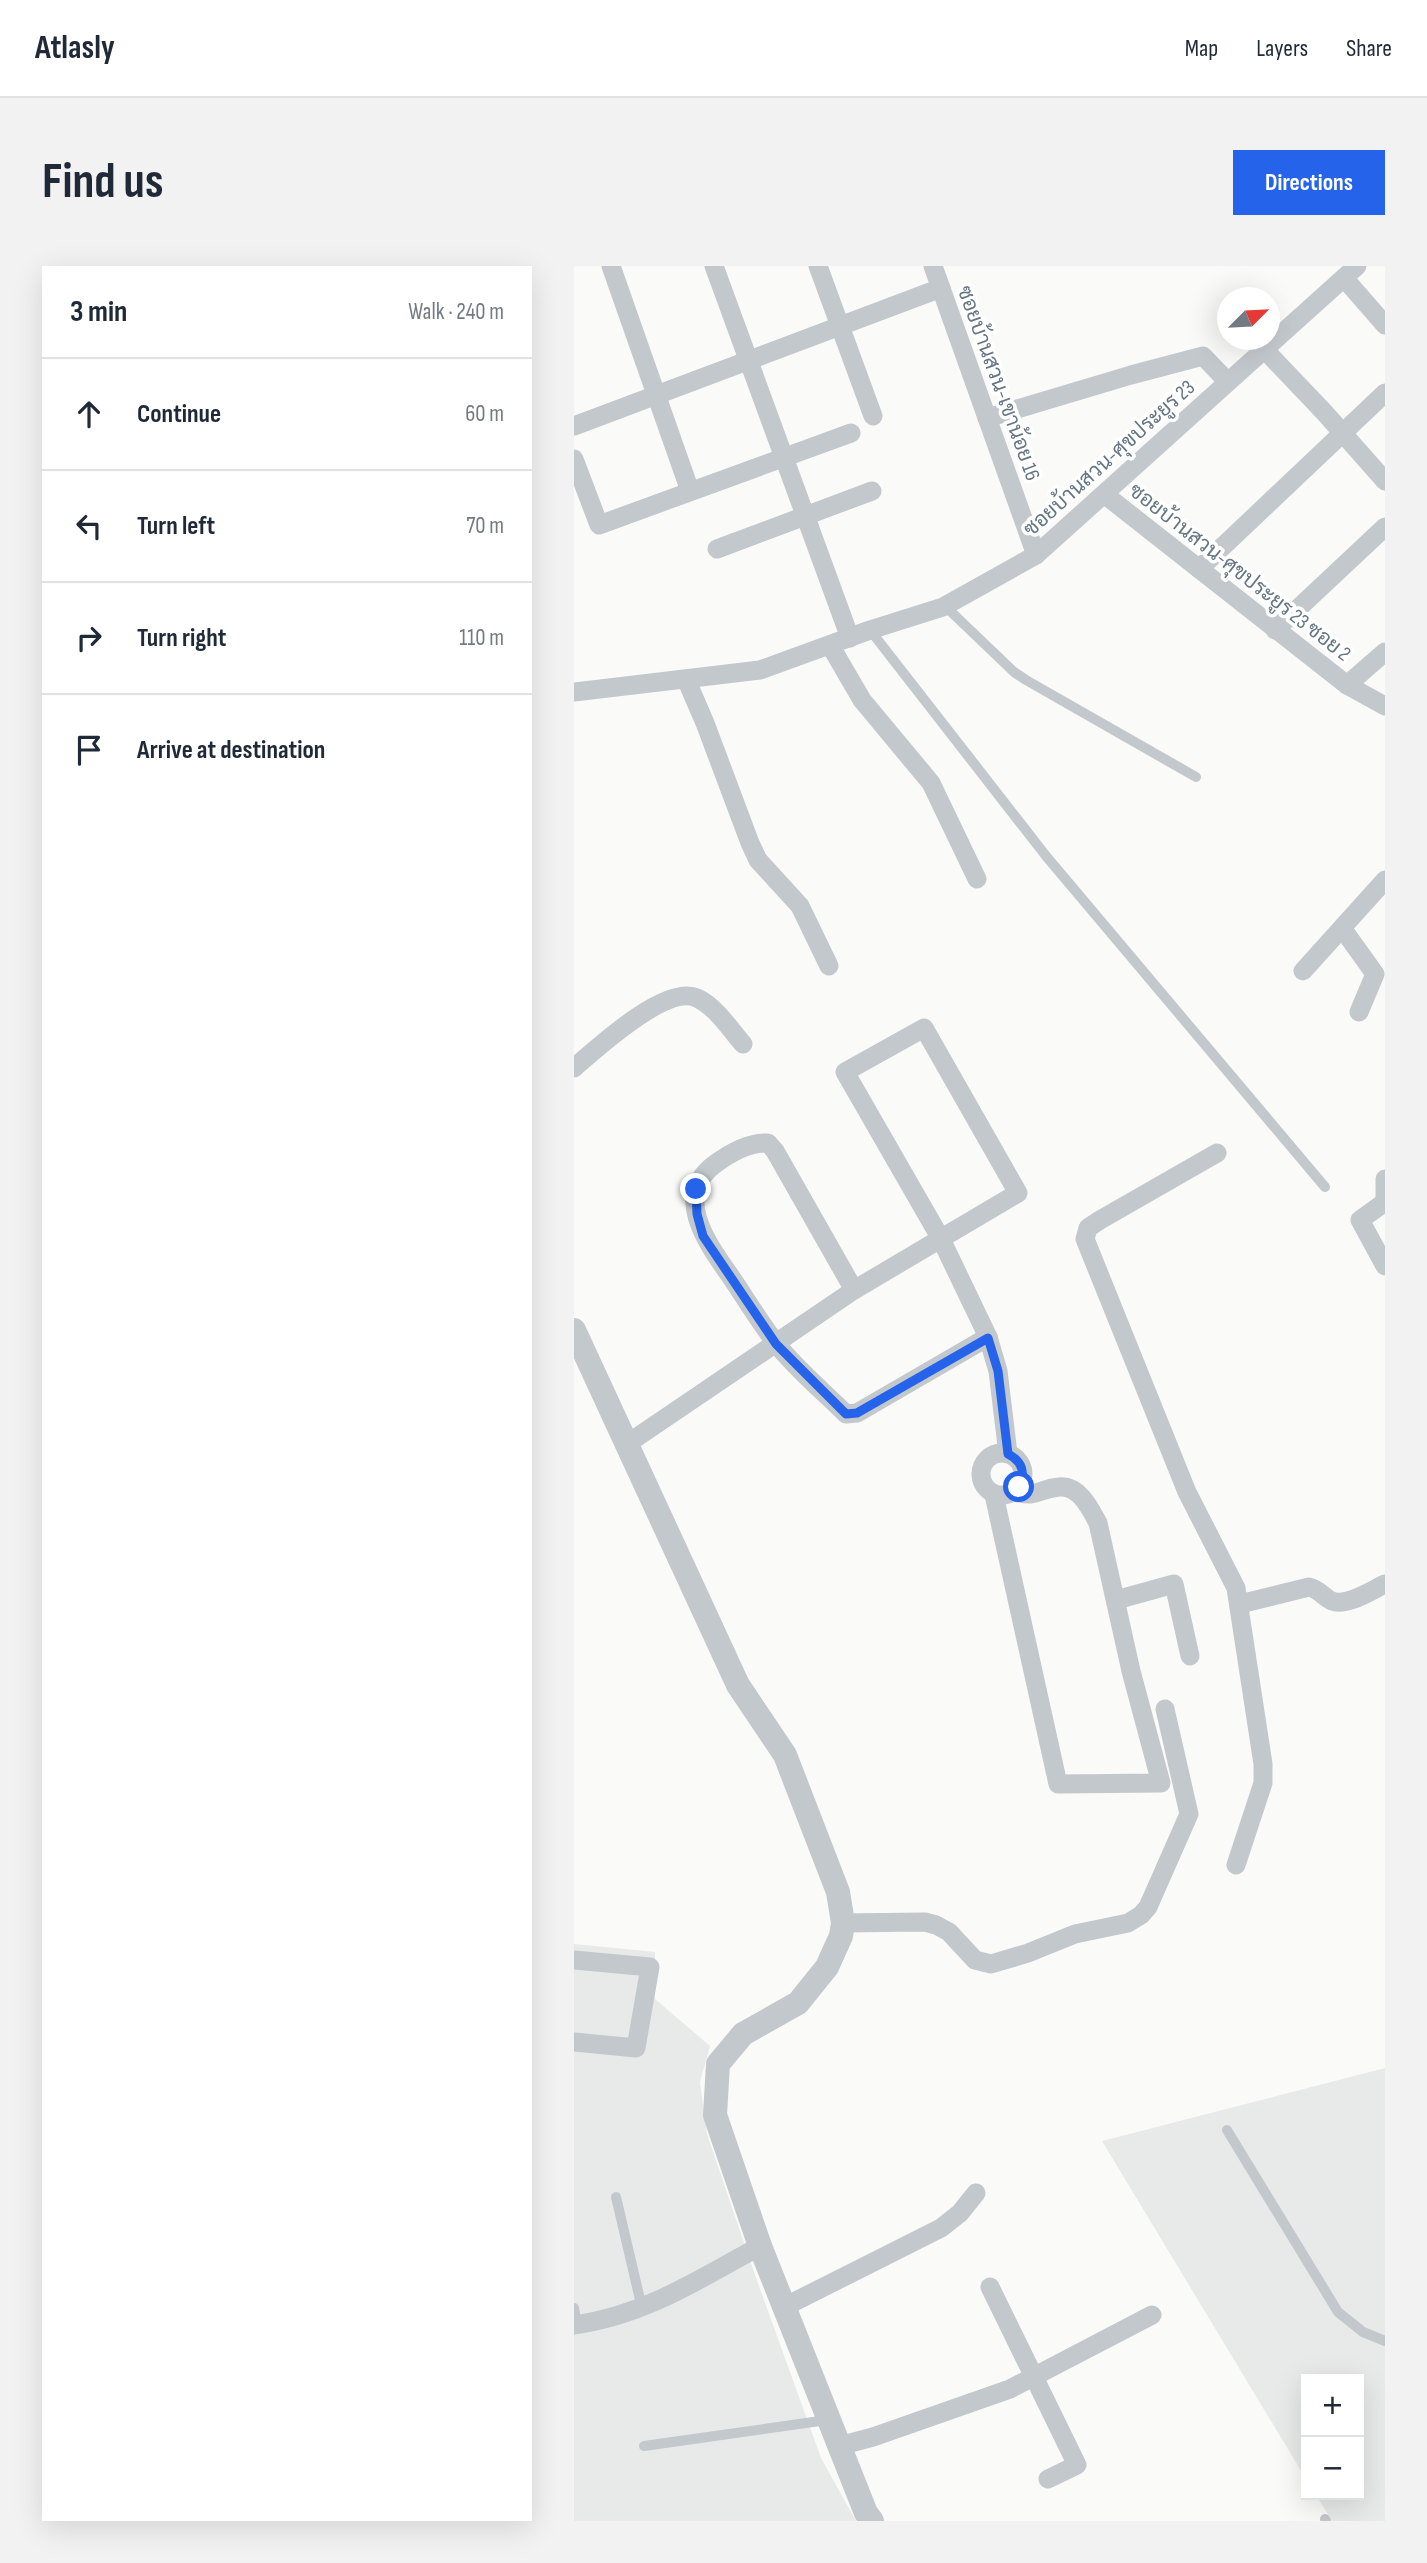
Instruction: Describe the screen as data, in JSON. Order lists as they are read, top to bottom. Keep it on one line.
{"streets":{"street":["ซอยบ้านสวน-เขาน้อย 16","ซอยบ้านสวน-ศุขประยูร 23","ซอยบ้านสวน-ศุขประยูร 23 ซอย 2"]},"crossings":[["ซอยบ้านสวน-เขาน้อย 16","ซอยบ้านสวน-ศุขประยูร 23"],["ซอยบ้านสวน-ศุขประยูร 23","ซอยบ้านสวน-ศุขประยูร 23 ซอย 2"]],"north":"top right","page":{"header":"Atlasly","nav":["Map","Layers","Share"],"buttons":"Directions","title":"Find us","heading":["3 min","Walk · 240 m"],"list":[["Continue","60 m"],["Turn left","70 m"],["Turn right","110 m"],"Arrive at destination"],"map_buttons":["+","−"]}}
